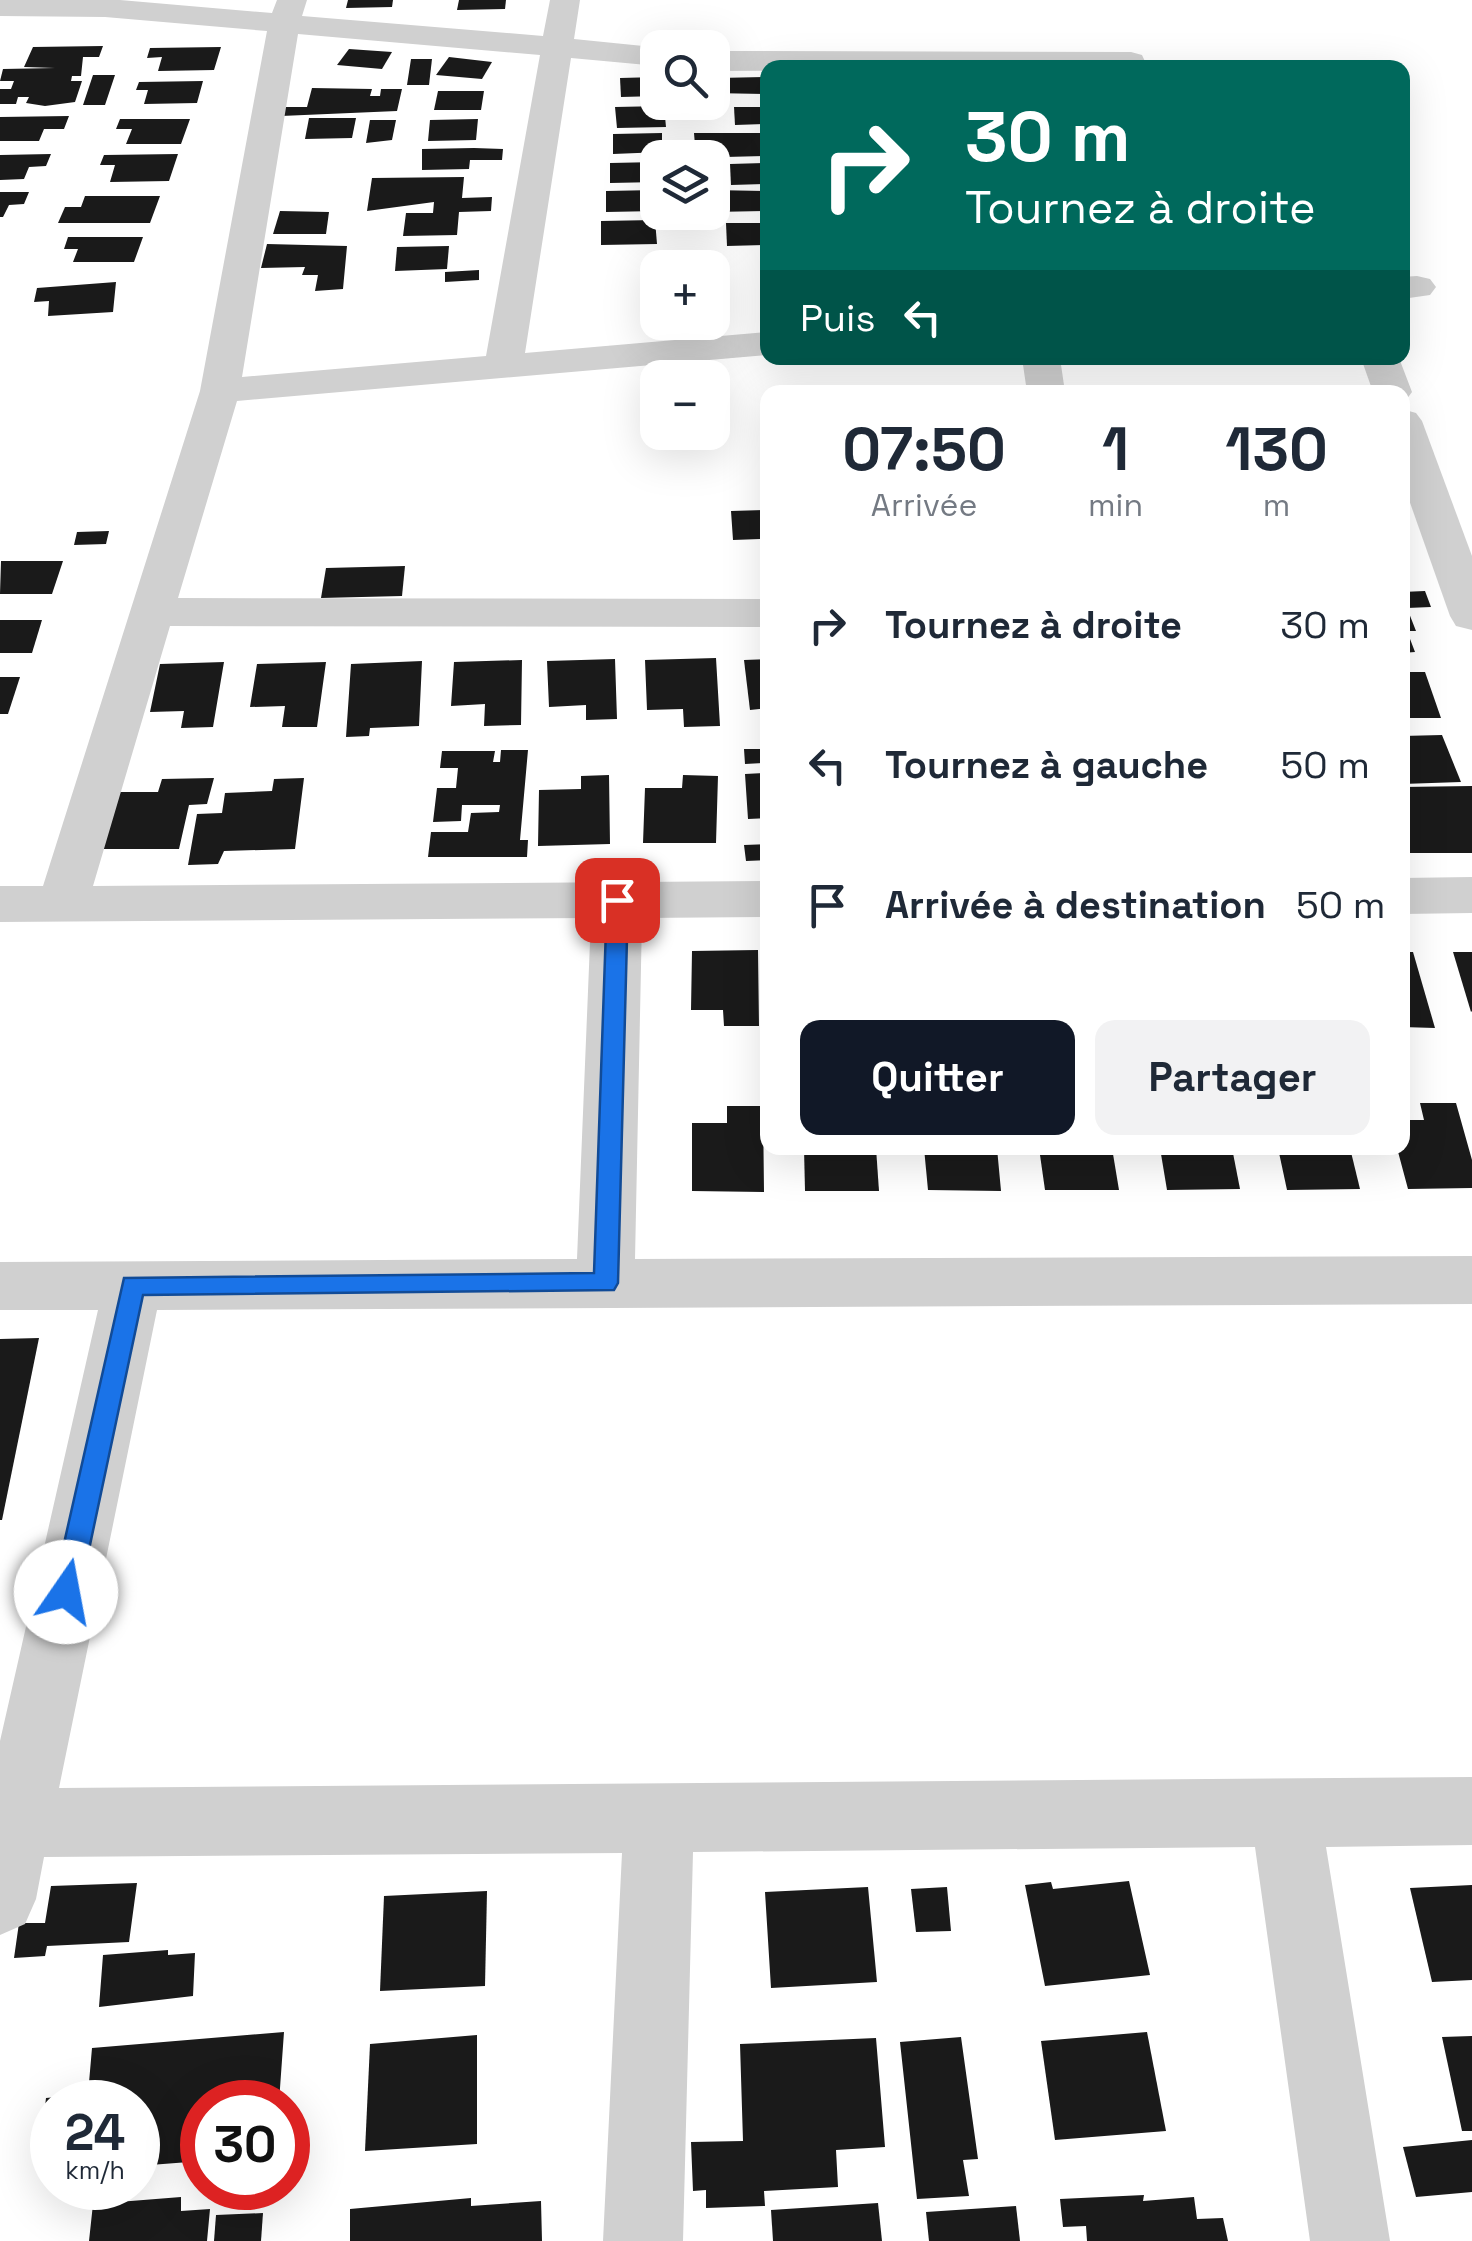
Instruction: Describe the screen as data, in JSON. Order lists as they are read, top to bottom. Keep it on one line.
{"page":{"map_buttons":["+","−"],"turn":["30 m","Tournez à droite"],"then":"Puis","eta":["07:50","Arrivée","1","min","130","m"],"list":[{"name":"Tournez à droite","value":"30 m"},{"name":"Tournez à gauche","value":"50 m"},{"name":"Arrivée à destination","value":"50 m"}],"buttons":["Quitter","Partager"],"speed":"24 km/h","limit":"30"}}
